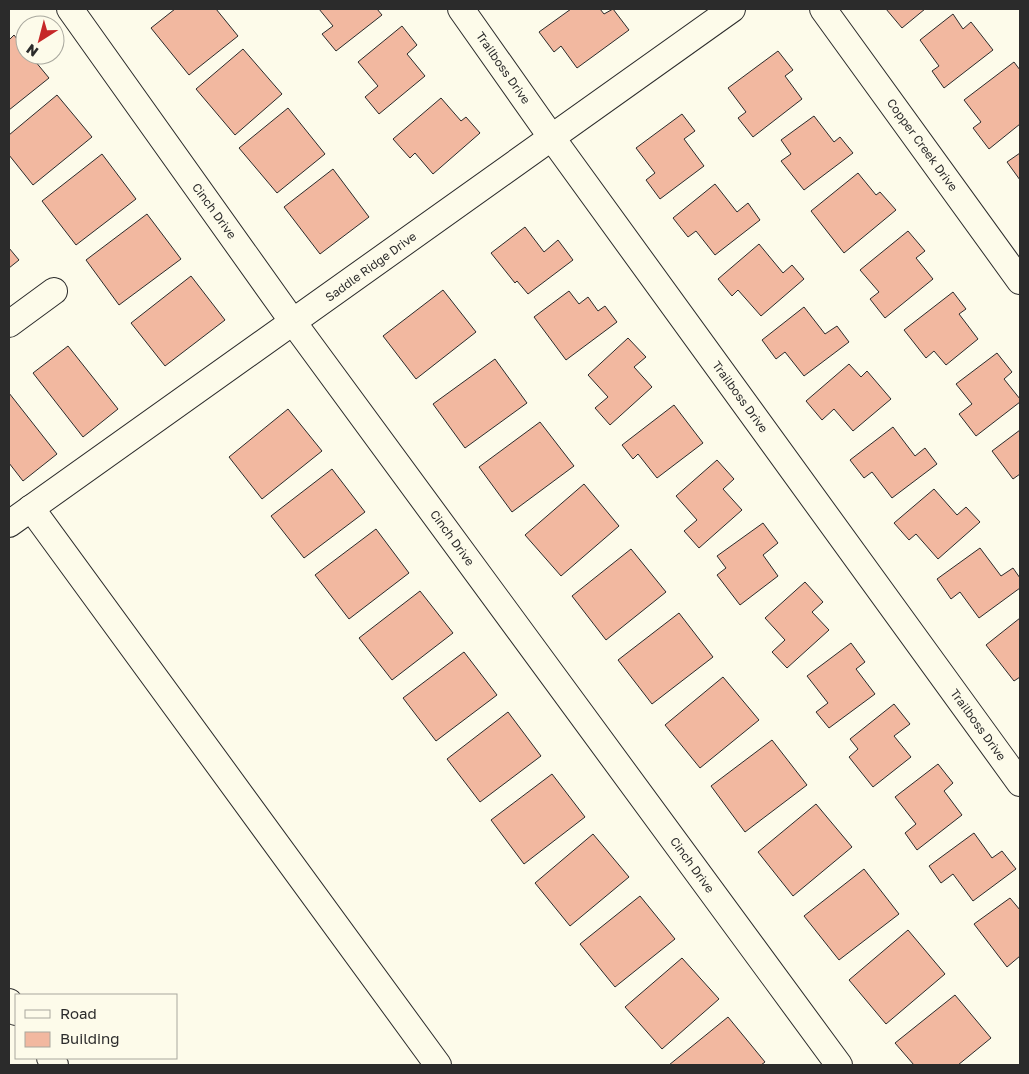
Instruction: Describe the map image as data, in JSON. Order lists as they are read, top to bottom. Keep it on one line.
{"streets":{"street":["Trailboss Drive","Copper Creek Drive","Cinch Drive","Saddle Ridge Drive"]},"crossings":[["Trailboss Drive","Saddle Ridge Drive"],["Cinch Drive","Saddle Ridge Drive"]],"legend":["Road","Building"],"north":"bottom left"}
